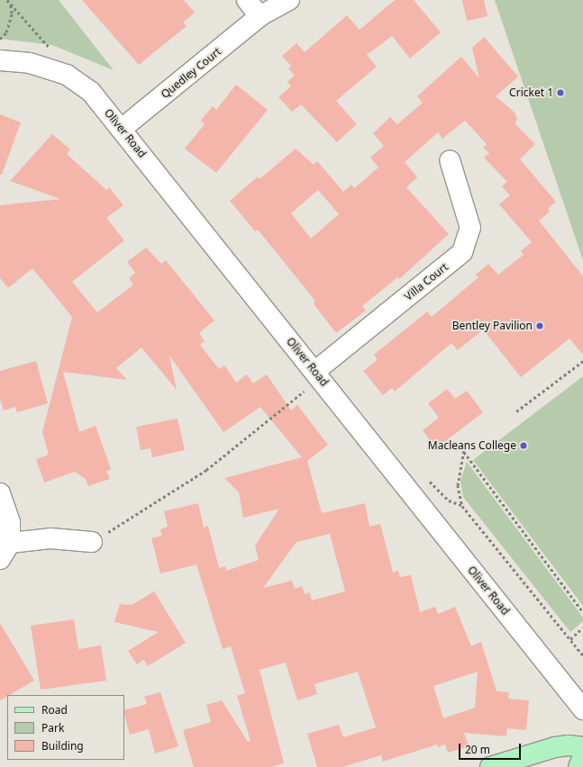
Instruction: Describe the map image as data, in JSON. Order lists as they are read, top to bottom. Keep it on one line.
{"streets":{"street":["Quedley Court","Oliver Road","Villa Court"]},"crossings":[["Quedley Court","Oliver Road"],["Oliver Road","Villa Court"]],"places":["Cricket 1","Bentley Pavilion","Macleans College"],"legend":["Road","Park","Building"],"scale_bar":"20 m"}
